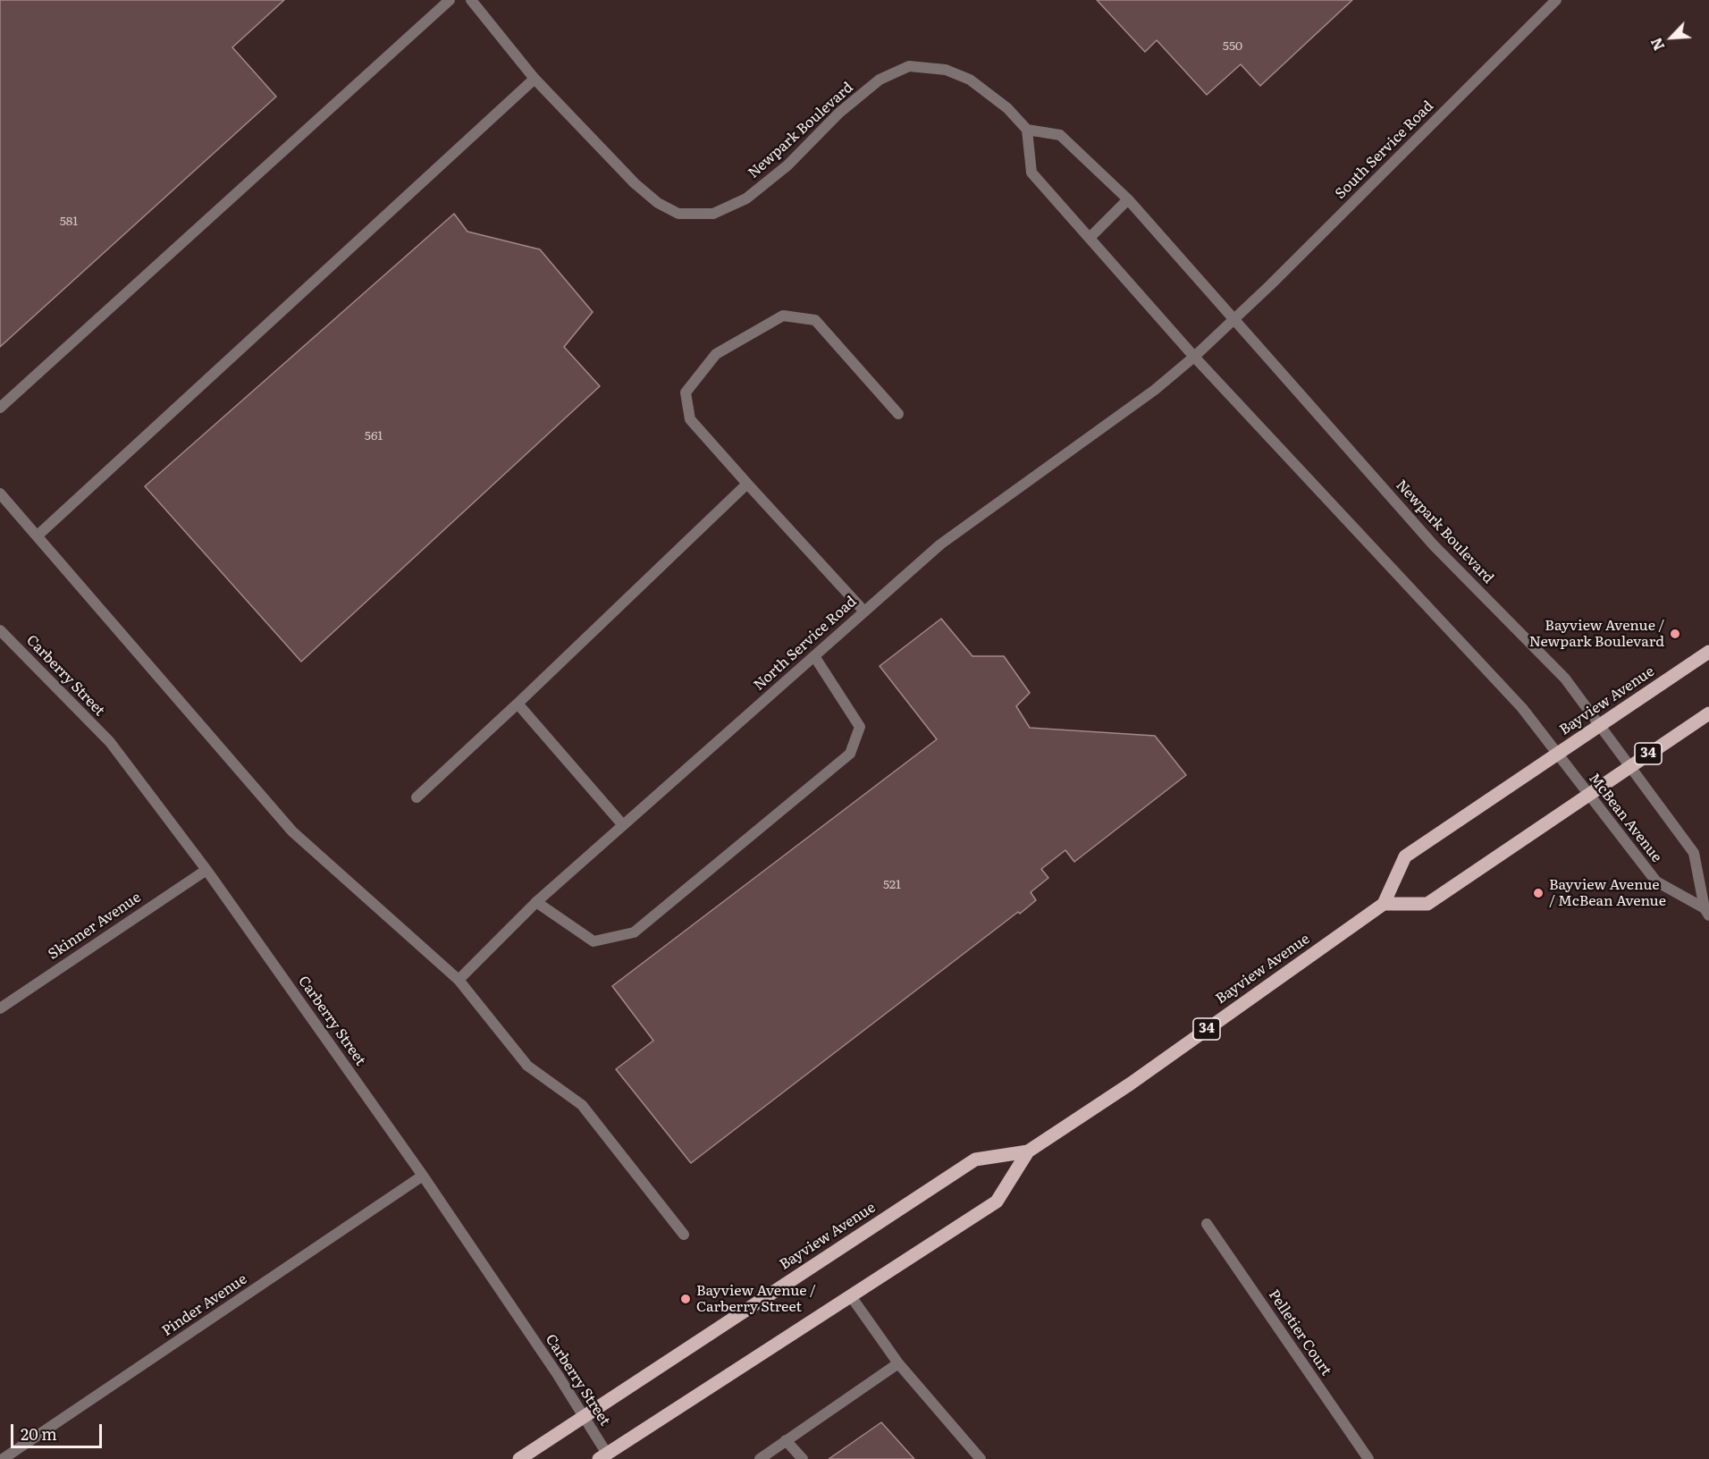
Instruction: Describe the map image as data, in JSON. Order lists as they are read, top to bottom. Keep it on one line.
{"streets":{"main road":["Bayview Avenue","34"],"street":["Newpark Boulevard","South Service Road","North Service Road","Carberry Street","McBean Avenue","Skinner Avenue","Pinder Avenue","Pelletier Court"]},"crossings":[["Newpark Boulevard","South Service Road"],["Newpark Boulevard","Bayview Avenue"],["Newpark Boulevard","34"],["Newpark Boulevard","McBean Avenue"],["Carberry Street","Bayview Avenue"],["Carberry Street","Skinner Avenue"],["Carberry Street","Pinder Avenue"],["Bayview Avenue","34"],["Bayview Avenue","McBean Avenue"],["34","McBean Avenue"]],"places":["Bayview Avenue / Newpark Boulevard","Bayview Avenue / McBean Avenue","Bayview Avenue / Carberry Street"],"house_numbers":["550","581","561","521"],"scale_bar":"20 m","north":"bottom left"}
